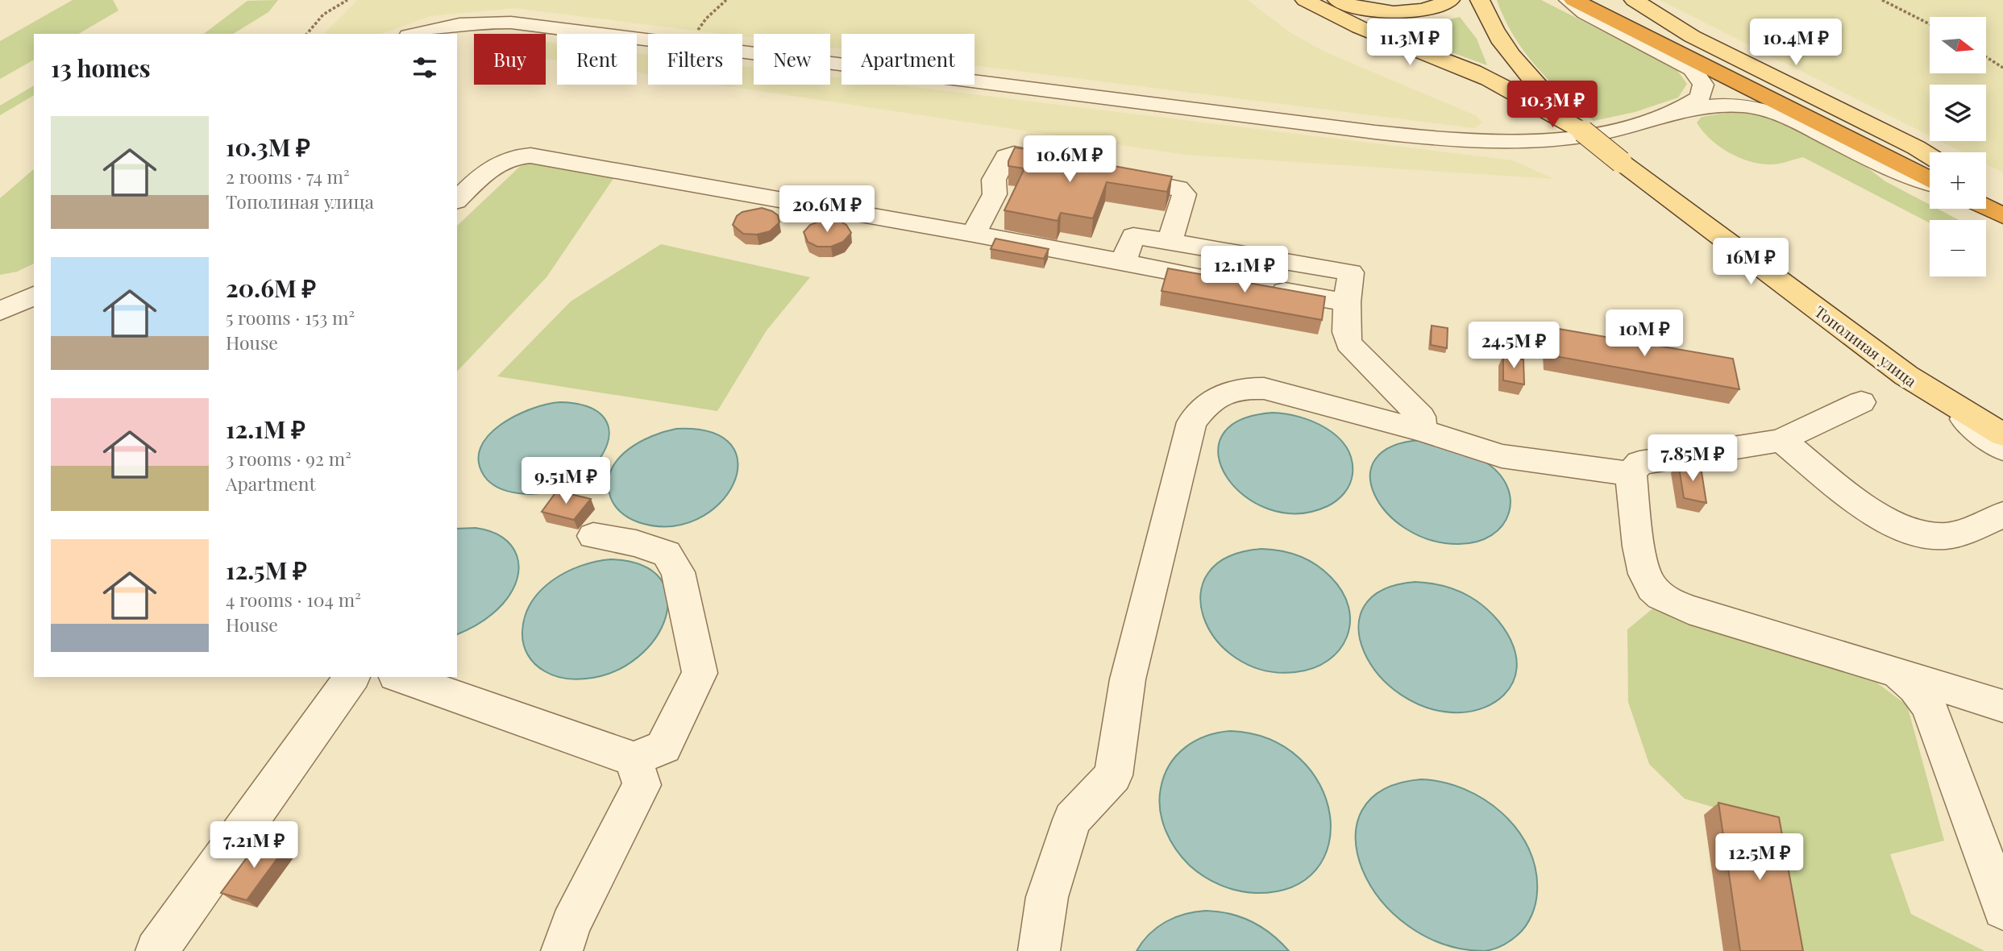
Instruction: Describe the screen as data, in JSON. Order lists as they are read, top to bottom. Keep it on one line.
{"streets":{"main road":["Тополиная улица"]},"north":"right","page":{"map_buttons":["+","−"],"price":["11.3M ₽","10.4M ₽","10.3M ₽","10.6M ₽","20.6M ₽","16M ₽","12.1M ₽","10M ₽","24.5M ₽","7.85M ₽","9.51M ₽","7.21M ₽","12.5M ₽"],"chip":["Buy","Rent","Filters","New","Apartment"],"heading":"13 homes","list":[{"name":"10.3M ₽","note":"2 rooms · 74 m² · Тополиная улица"},{"name":"20.6M ₽","note":"5 rooms · 153 m² · House"},{"name":"12.1M ₽","note":"3 rooms · 92 m² · Apartment"},{"name":"12.5M ₽","note":"4 rooms · 104 m² · House"}]}}
